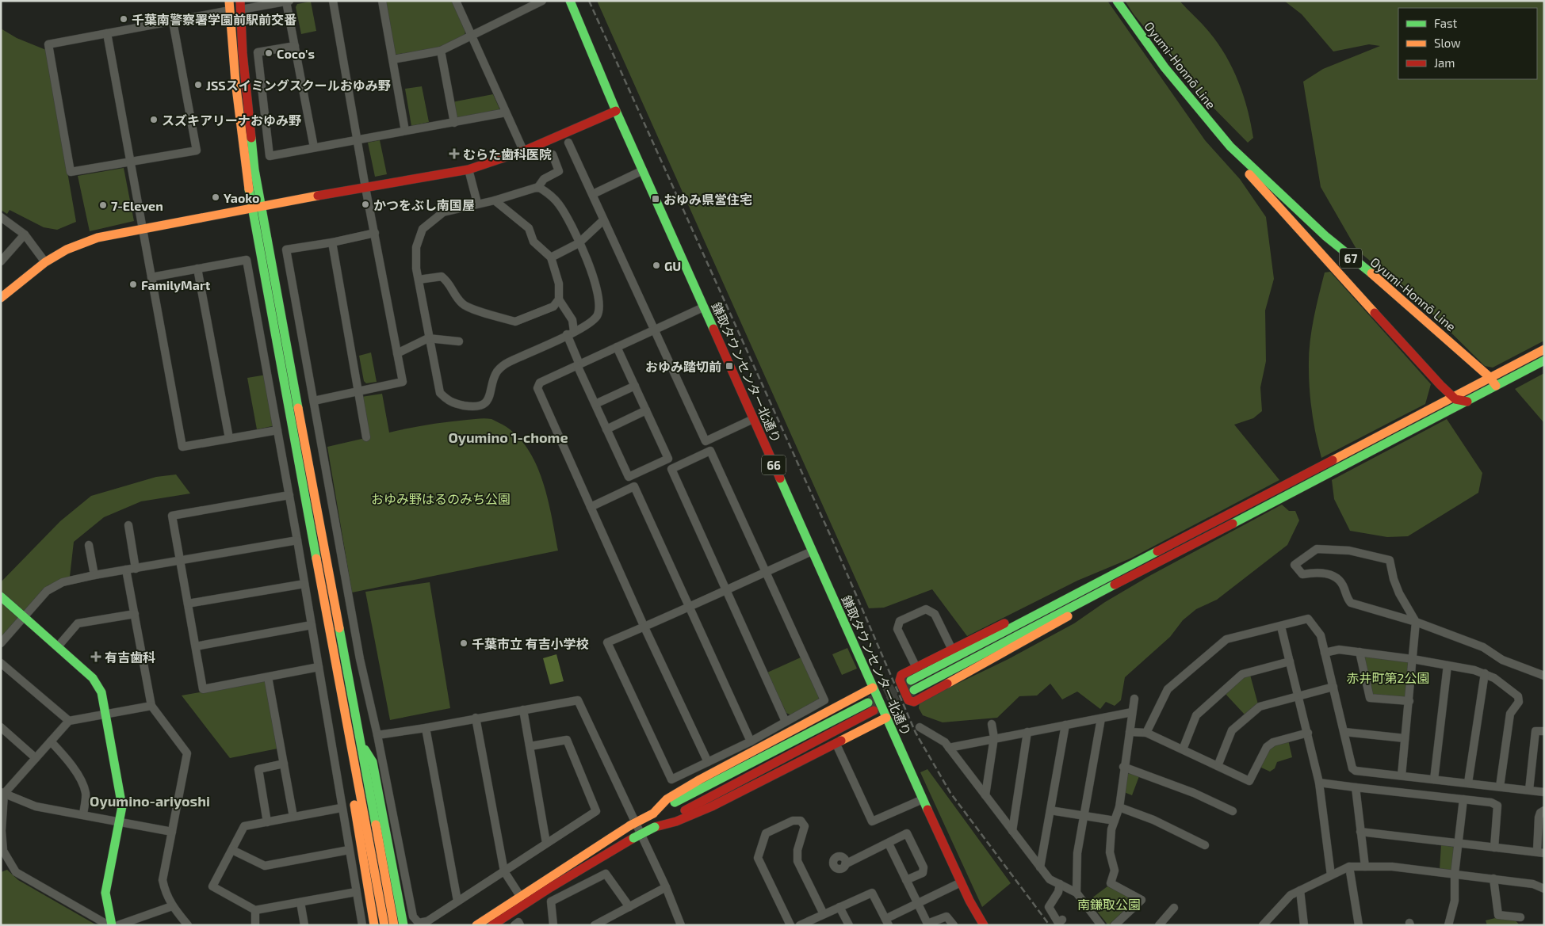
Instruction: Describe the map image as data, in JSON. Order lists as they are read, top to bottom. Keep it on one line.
{"streets":{"street":["Oyumi-Honnō Line","67","鎌取タウンセンター北通り","66"]},"districts":["Oyumino 1-chome","Oyumino-ariyoshi"],"parks":["おゆみ野はるのみち公園","赤井町第2公園","南鎌取公園"],"places":{"other":["千葉南警察署学園前駅前交番","Coco's","JSSスイミングスクールおゆみ野","スズキアリーナおゆみ野","Yaoko","かつをぶし南国屋","7-Eleven","GU","FamilyMart","千葉市立 有吉小学校"],"health":["むらた歯科医院","有吉歯科"],"transit":["おゆみ県営住宅","おゆみ踏切前"]},"legend":["Fast","Slow","Jam"]}
